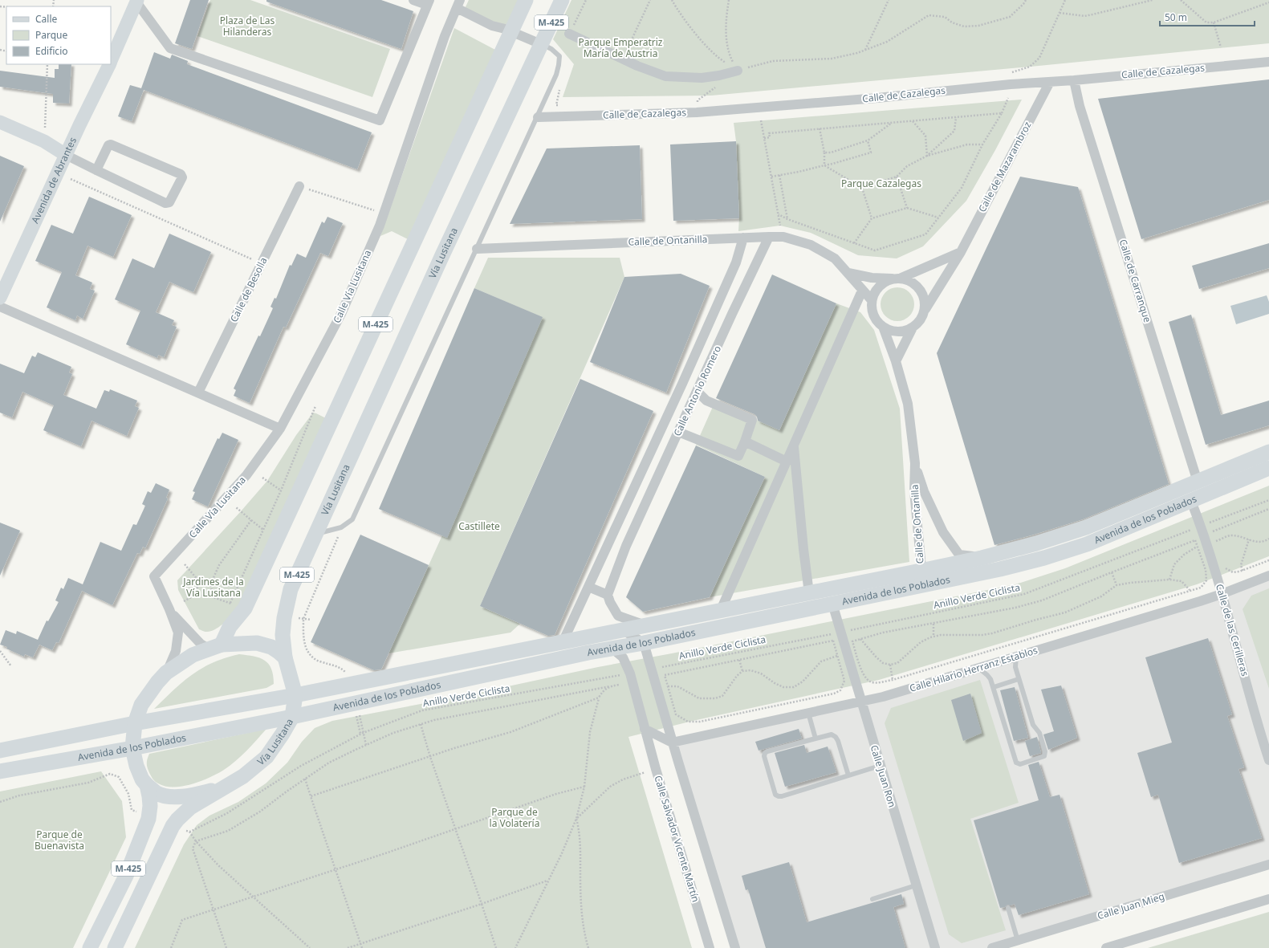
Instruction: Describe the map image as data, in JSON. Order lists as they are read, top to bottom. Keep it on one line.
{"streets":{"main road":["M-425","Vía Lusitana","Avenida de los Poblados"],"street":["Calle de Cazalegas","Calle de Mazarambroz","Avenida de Abrantes","Calle de Ontanilla","Calle de Carranque","Calle Vía Lusitana","Calle de Besolla","Calle Antonio Romero","Calle de las Cerilleras","Calle Hilario Herranz Establos","Calle Juan Ron","Calle Salvador Vicente Martín","Calle Juan Mieg"],"path":["Anillo Verde Ciclista"]},"crossings":[["M-425","Vía Lusitana"],["M-425","Calle Vía Lusitana"],["M-425","Avenida de los Poblados"],["Calle de Cazalegas","Calle de Mazarambroz"],["Calle de Cazalegas","Calle de Carranque"],["Calle de Mazarambroz","Calle de Ontanilla"],["Calle de Ontanilla","Calle Antonio Romero"],["Calle de Ontanilla","Avenida de los Poblados"],["Vía Lusitana","Calle Vía Lusitana"],["Vía Lusitana","Avenida de los Poblados"],["Calle de Carranque","Avenida de los Poblados"],["Calle Antonio Romero","Avenida de los Poblados"],["Avenida de los Poblados","Calle de las Cerilleras"],["Avenida de los Poblados","Calle Juan Ron"],["Avenida de los Poblados","Calle Salvador Vicente Martín"],["Anillo Verde Ciclista","Calle de las Cerilleras"],["Anillo Verde Ciclista","Calle Juan Ron"],["Anillo Verde Ciclista","Calle Salvador Vicente Martín"],["Calle de las Cerilleras","Calle Hilario Herranz Establos"],["Calle Hilario Herranz Establos","Calle Juan Ron"]],"parks":["Plaza de Las Hilanderas","Parque Emperatriz María de Austria","Parque Cazalegas","Castillete","Jardines de la Vía Lusitana","Parque de la Volatería","Parque de Buenavista"],"legend":["Calle","Parque","Edificio"],"scale_bar":"50 m"}
